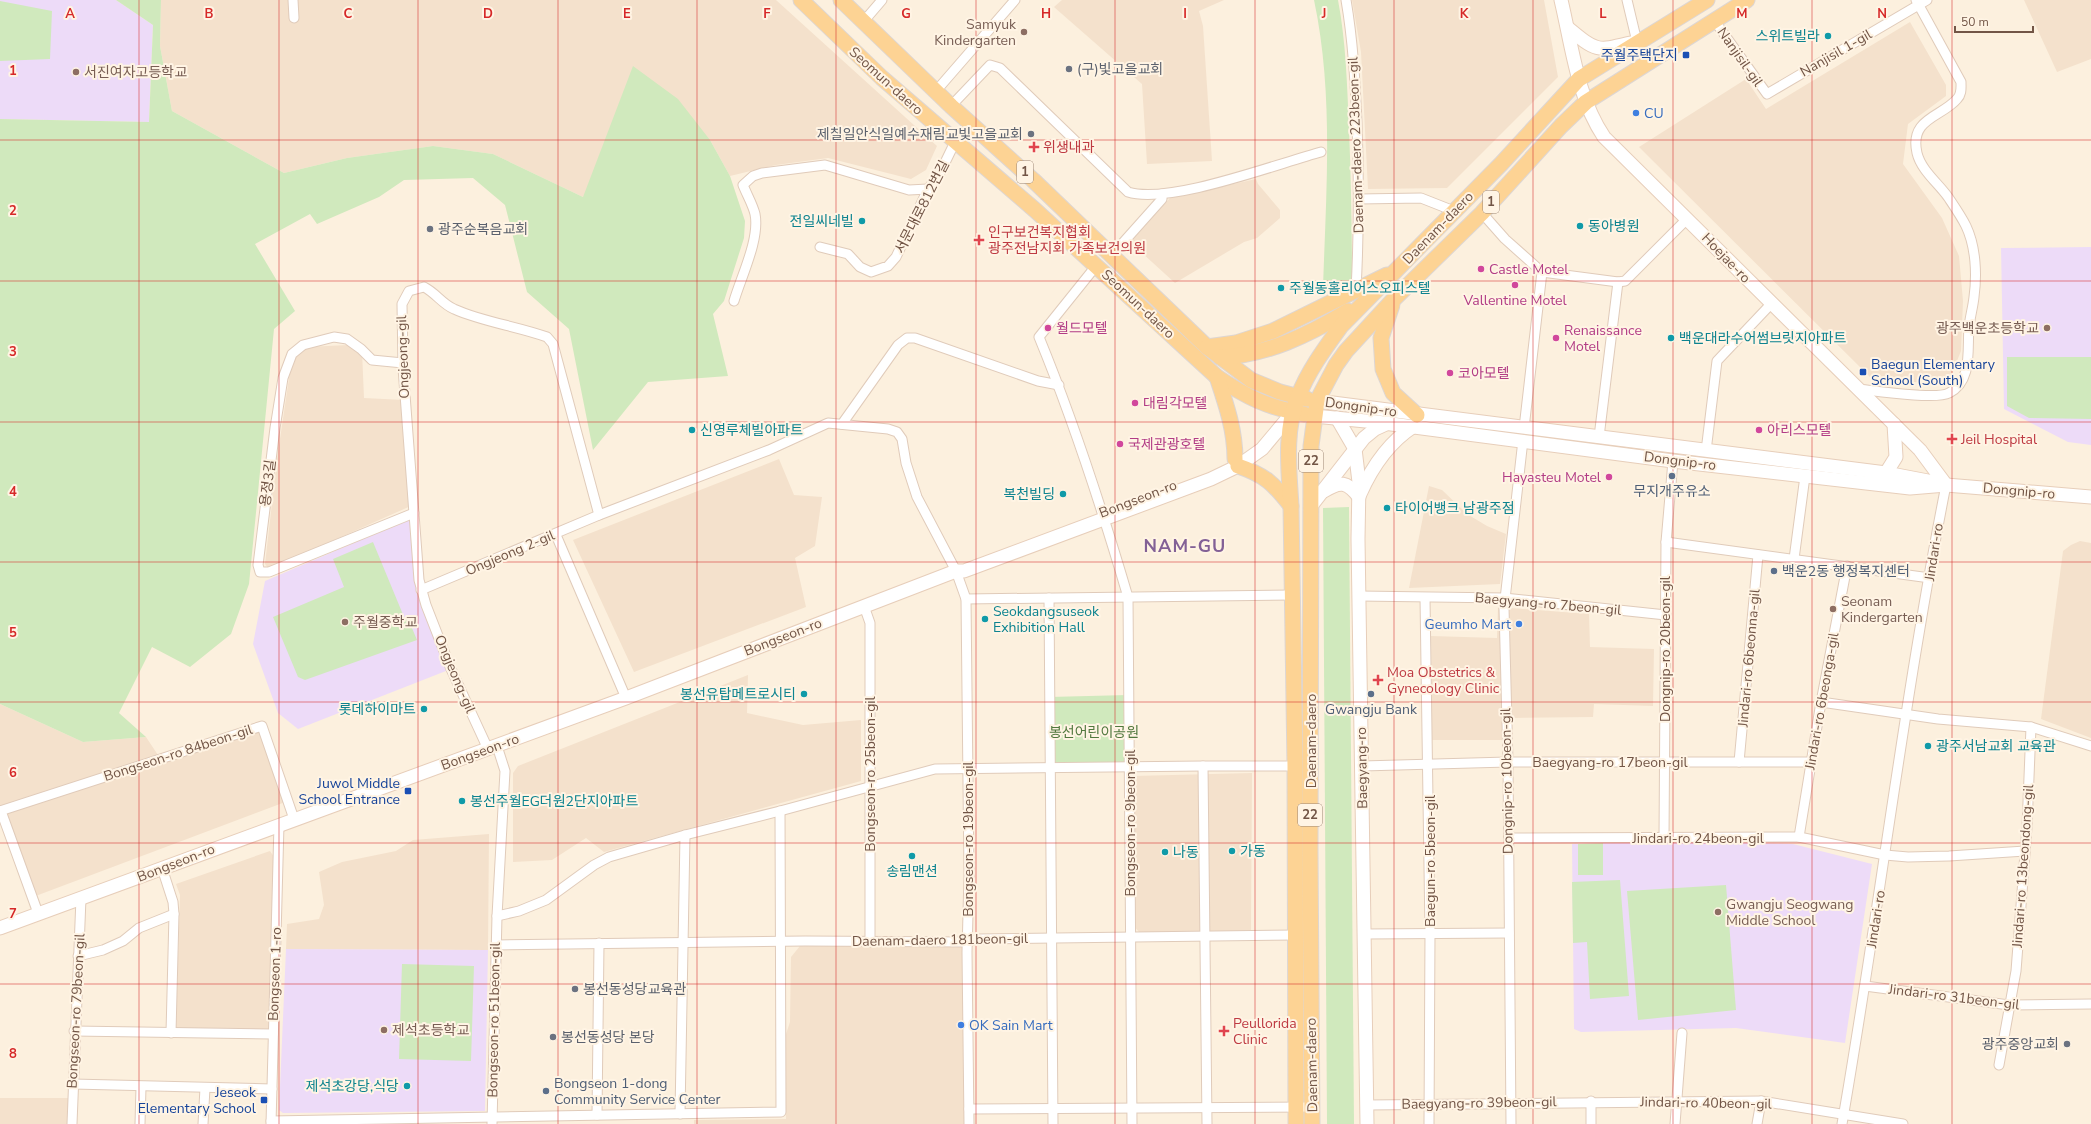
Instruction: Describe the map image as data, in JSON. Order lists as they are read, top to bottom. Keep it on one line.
{"streets":{"main road":["Seomun-daero","1","Daenam-daero","Hoejae-ro","Dongnip-ro","22","Bongseon-ro","Baegyang-ro"],"street":["Nanjisil 1-gil","Nanjisil-gil","Daenam-daero 223beon-gil","서문대로812번길","Ongjeong-gil","용정3길","Jindari-ro","Ongjeong 2-gil","Baegyang-ro 7beon-gil","Dongnip-ro 20beon-gil","Jindari-ro 6beonna-gil","Jindari-ro 6beonga-gil","Bongseon-ro 84beon-gil","Baegyang-ro 17beon-gil","Bongseon-ro 25beon-gil","Dongnip-ro 10beon-gil","Bongseon-ro 9beon-gil","Jindari-ro 24beon-gil","Bongseon-ro 19beon-gil","Baegun-ro 5beon-gil","Jindari-ro 13beondong-gil","Daenam-daero 181beon-gil","Bongseon 1-ro","Jindari-ro 31beon-gil","Bongseon-ro 79beon-gil","Bongseon-ro 51beon-gil","Baegyang-ro 39beon-gil","Jindari-ro 40beon-gil"]},"crossings":[["Nanjisil 1-gil","Nanjisil-gil"],["Nanjisil-gil","Daenam-daero"],["Seomun-daero","서문대로812번길"],["Seomun-daero","Daenam-daero"],["Seomun-daero","Dongnip-ro"],["Seomun-daero","Bongseon-ro"],["Seomun-daero","Bongseon-ro 9beon-gil"],["Daenam-daero","Hoejae-ro"],["Daenam-daero","Dongnip-ro"],["Daenam-daero","Bongseon-ro"],["Daenam-daero","Daenam-daero 181beon-gil"],["Hoejae-ro","Dongnip-ro"],["Hoejae-ro","Jindari-ro"],["Ongjeong-gil","용정3길"],["Ongjeong-gil","Bongseon-ro"],["Ongjeong-gil","Ongjeong 2-gil"],["Ongjeong-gil","Bongseon-ro 51beon-gil"],["Dongnip-ro","Jindari-ro"],["Dongnip-ro","Dongnip-ro 20beon-gil"],["Dongnip-ro","Baegyang-ro"],["Dongnip-ro","Dongnip-ro 10beon-gil"],["Bongseon-ro","Bongseon-ro 84beon-gil"],["Bongseon-ro","Bongseon-ro 25beon-gil"],["Bongseon-ro","Bongseon-ro 9beon-gil"],["Bongseon-ro","Bongseon-ro 19beon-gil"],["Bongseon-ro","Bongseon 1-ro"],["Bongseon-ro","Bongseon-ro 79beon-gil"],["Bongseon-ro","Bongseon-ro 51beon-gil"],["Jindari-ro","Jindari-ro 24beon-gil"],["Jindari-ro","Jindari-ro 31beon-gil"],["Jindari-ro","Jindari-ro 40beon-gil"],["Ongjeong 2-gil","Bongseon-ro 19beon-gil"],["Baegyang-ro 7beon-gil","Dongnip-ro 20beon-gil"],["Baegyang-ro 7beon-gil","Baegyang-ro"],["Baegyang-ro 7beon-gil","Dongnip-ro 10beon-gil"],["Baegyang-ro 7beon-gil","Baegun-ro 5beon-gil"],["Dongnip-ro 20beon-gil","Baegyang-ro 17beon-gil"],["Dongnip-ro 20beon-gil","Jindari-ro 24beon-gil"],["Jindari-ro 6beonna-gil","Baegyang-ro 17beon-gil"],["Jindari-ro 6beonga-gil","Baegyang-ro 17beon-gil"],["Jindari-ro 6beonga-gil","Jindari-ro 24beon-gil"],["Baegyang-ro 17beon-gil","Baegyang-ro"],["Baegyang-ro 17beon-gil","Dongnip-ro 10beon-gil"],["Baegyang-ro 17beon-gil","Baegun-ro 5beon-gil"],["Baegyang-ro","Baegyang-ro 39beon-gil"],["Bongseon-ro 25beon-gil","Daenam-daero 181beon-gil"],["Dongnip-ro 10beon-gil","Jindari-ro 24beon-gil"],["Dongnip-ro 10beon-gil","Baegyang-ro 39beon-gil"],["Bongseon-ro 9beon-gil","Daenam-daero 181beon-gil"],["Jindari-ro 24beon-gil","Jindari-ro 13beondong-gil"],["Bongseon-ro 19beon-gil","Daenam-daero 181beon-gil"],["Baegun-ro 5beon-gil","Baegyang-ro 39beon-gil"],["Jindari-ro 13beondong-gil","Jindari-ro 31beon-gil"],["Daenam-daero 181beon-gil","Bongseon-ro 51beon-gil"],["Baegyang-ro 39beon-gil","Jindari-ro 40beon-gil"]],"districts":["NAM-GU"],"parks":["봉선어린이공원"],"places":{"other":["Samyuk Kindergarten","스위트빌라","(구)빛고을교회","서진여자고등학교","CU","제칠일안식일예수재림교빛고을교회","전일씨네빌","동아병원","광주순복음교회","Castle Motel","Vallentine Motel","주월동홀리어스오피스텔","월드모텔","광주백운초등학교","Renaissance Motel","백운대라수어썸브릿지아파트","코아모텔","대림각모텔","신영루체빌아파트","아리스모텔","국제관광호텔","무지개주유소","Hayasteu Motel","복천빌딩","타이어뱅크 남광주점","백운2동 행정복지센터","Seonam Kindergarten","Seokdangsuseok Exhibition Hall","주월중학교","Geumho Mart","봉선유탑메트로시티","Gwangju Bank","롯데하이마트","광주서남교회 교육관","봉선주월EG더원2단지아파트","가동","나동","송림맨션","Gwangju Seogwang Middle School","봉선동성당교육관","OK Sain Mart","제석초등학교","봉선동성당 본당","광주중앙교회","제석초강당,식당","Bongseon 1-dong Community Service Center"],"transit":["주월주택단지","Baegun Elementary School (South)","Juwol Middle School Entrance","Jeseok Elementary School"],"health":["위생내과","인구보건복지협회 광주전남지회 가족보건의원","Jeil Hospital","Moa Obstetrics & Gynecology Clinic","Peullorida Clinic"]},"scale_bar":"50 m","grid":{"columns":["A","B","C","D","E","F","G","H","I","J","K","L","M","N"],"rows":["1","2","3","4","5","6","7","8"]}}
